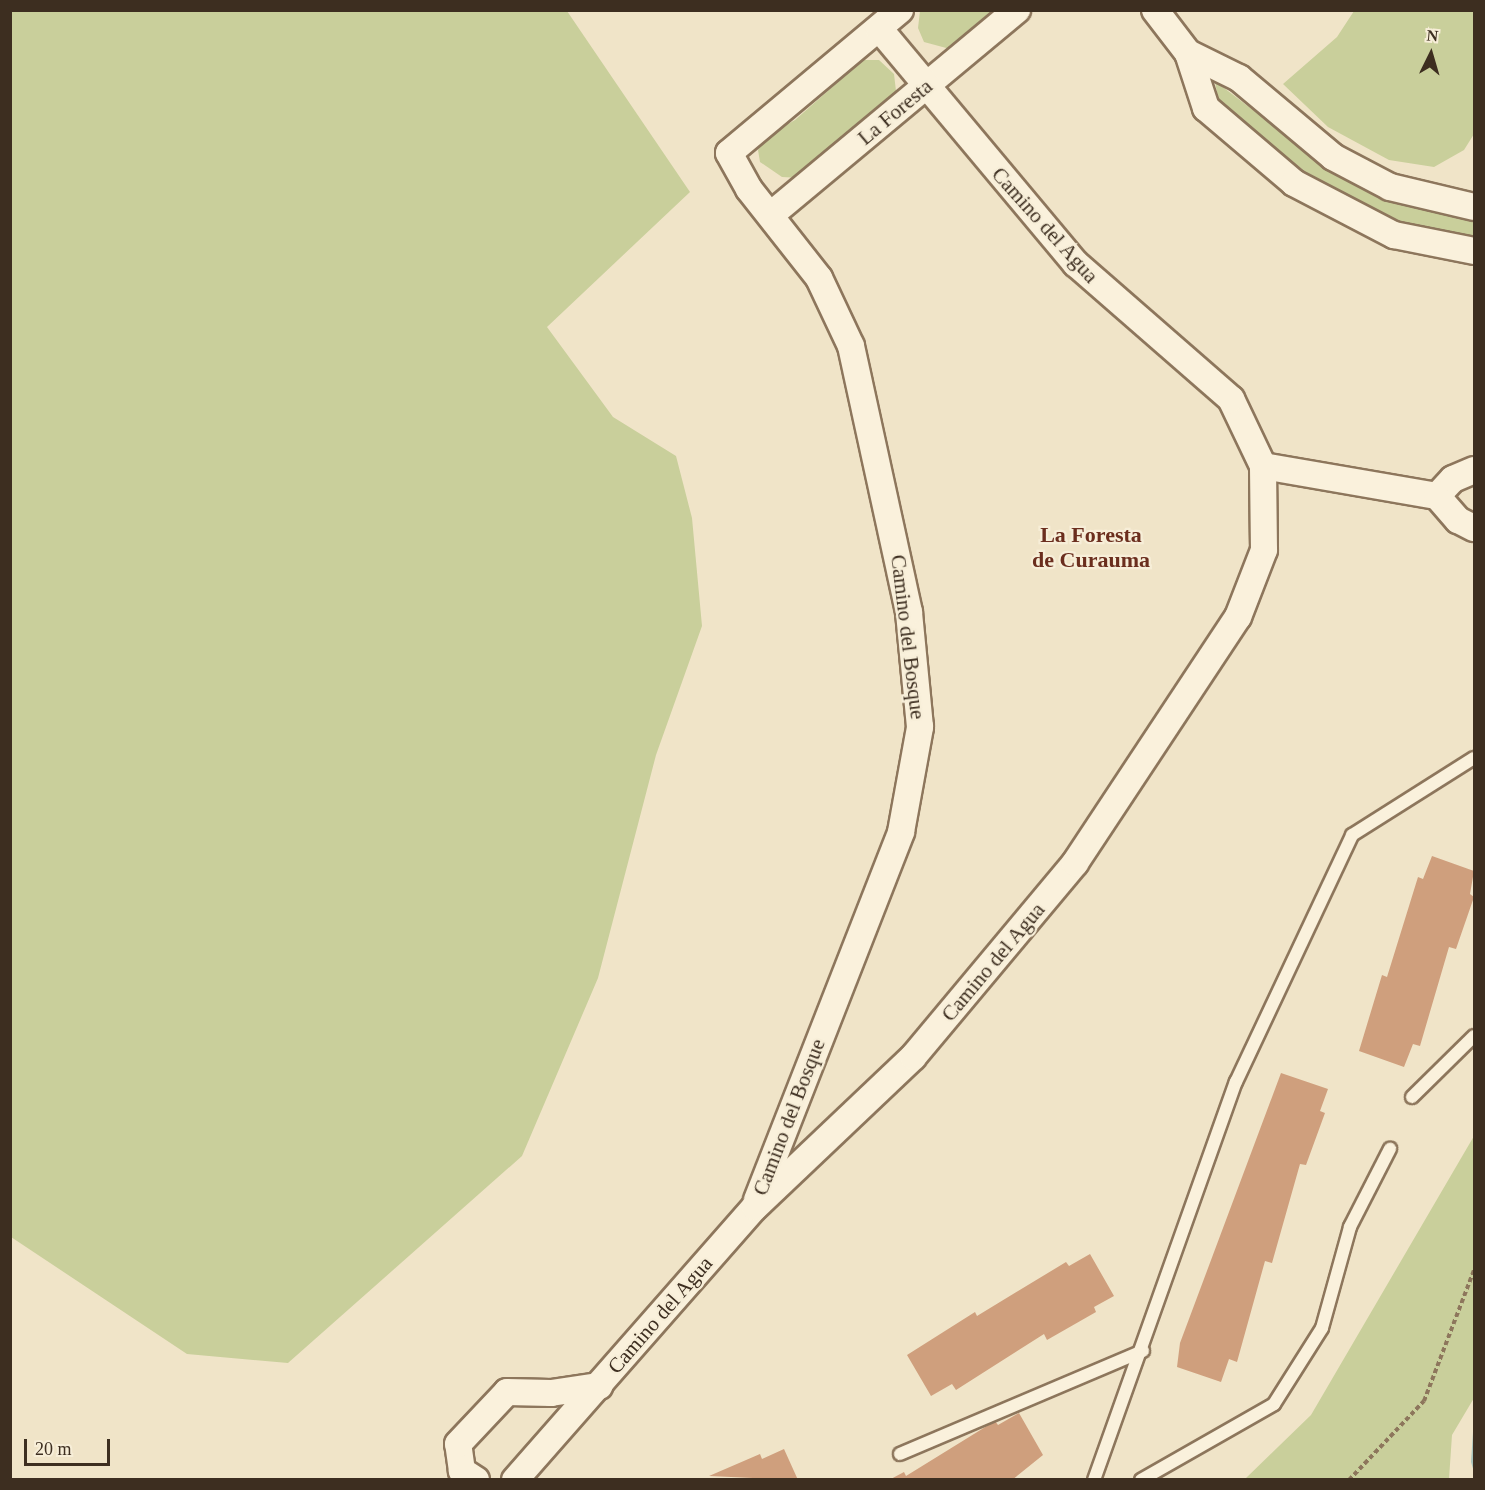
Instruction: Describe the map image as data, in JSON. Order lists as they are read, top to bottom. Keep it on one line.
{"streets":{"street":["La Foresta","Camino del Agua","Camino del Bosque"]},"crossings":[["La Foresta","Camino del Agua"],["La Foresta","Camino del Bosque"],["Camino del Agua","Camino del Bosque"]],"districts":["La Foresta de Curauma"],"scale_bar":"20 m","north":"top"}
